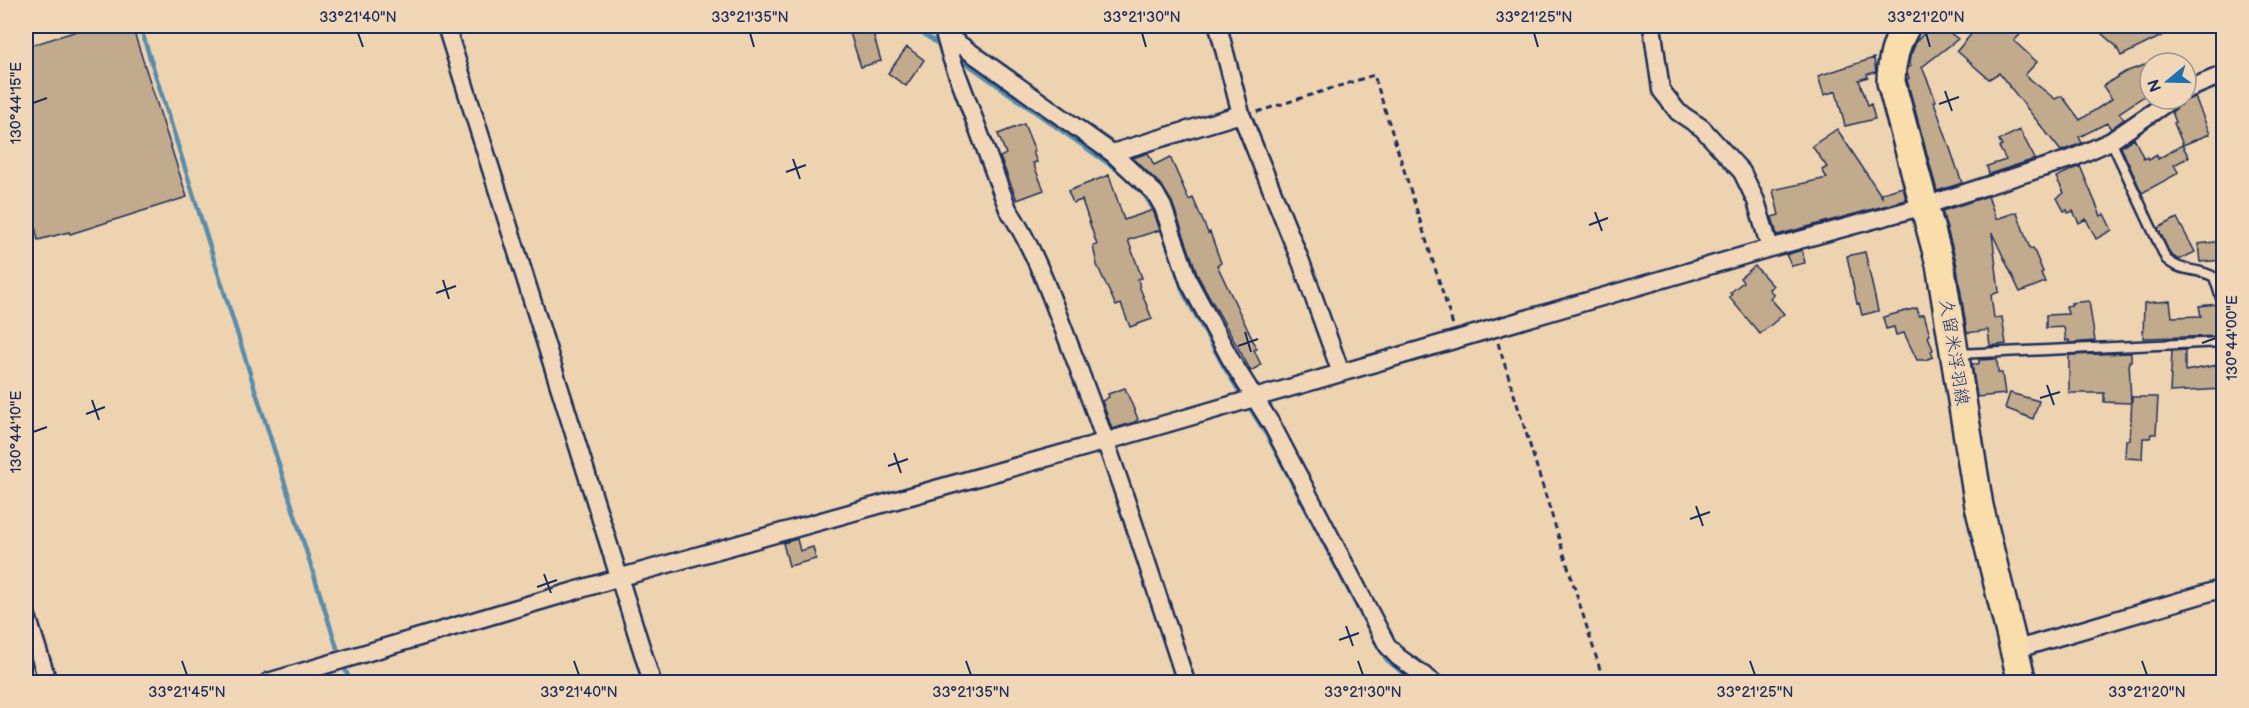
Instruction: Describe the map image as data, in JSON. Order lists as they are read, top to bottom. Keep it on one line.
{"streets":{"main road":["久留米浮羽線"]},"north":"left","coordinates":["33°21'40\"N","33°21'35\"N","33°21'30\"N","33°21'25\"N","33°21'20\"N","130°44'15\"E","130°44'00\"E","130°44'10\"E","33°21'45\"N"]}
